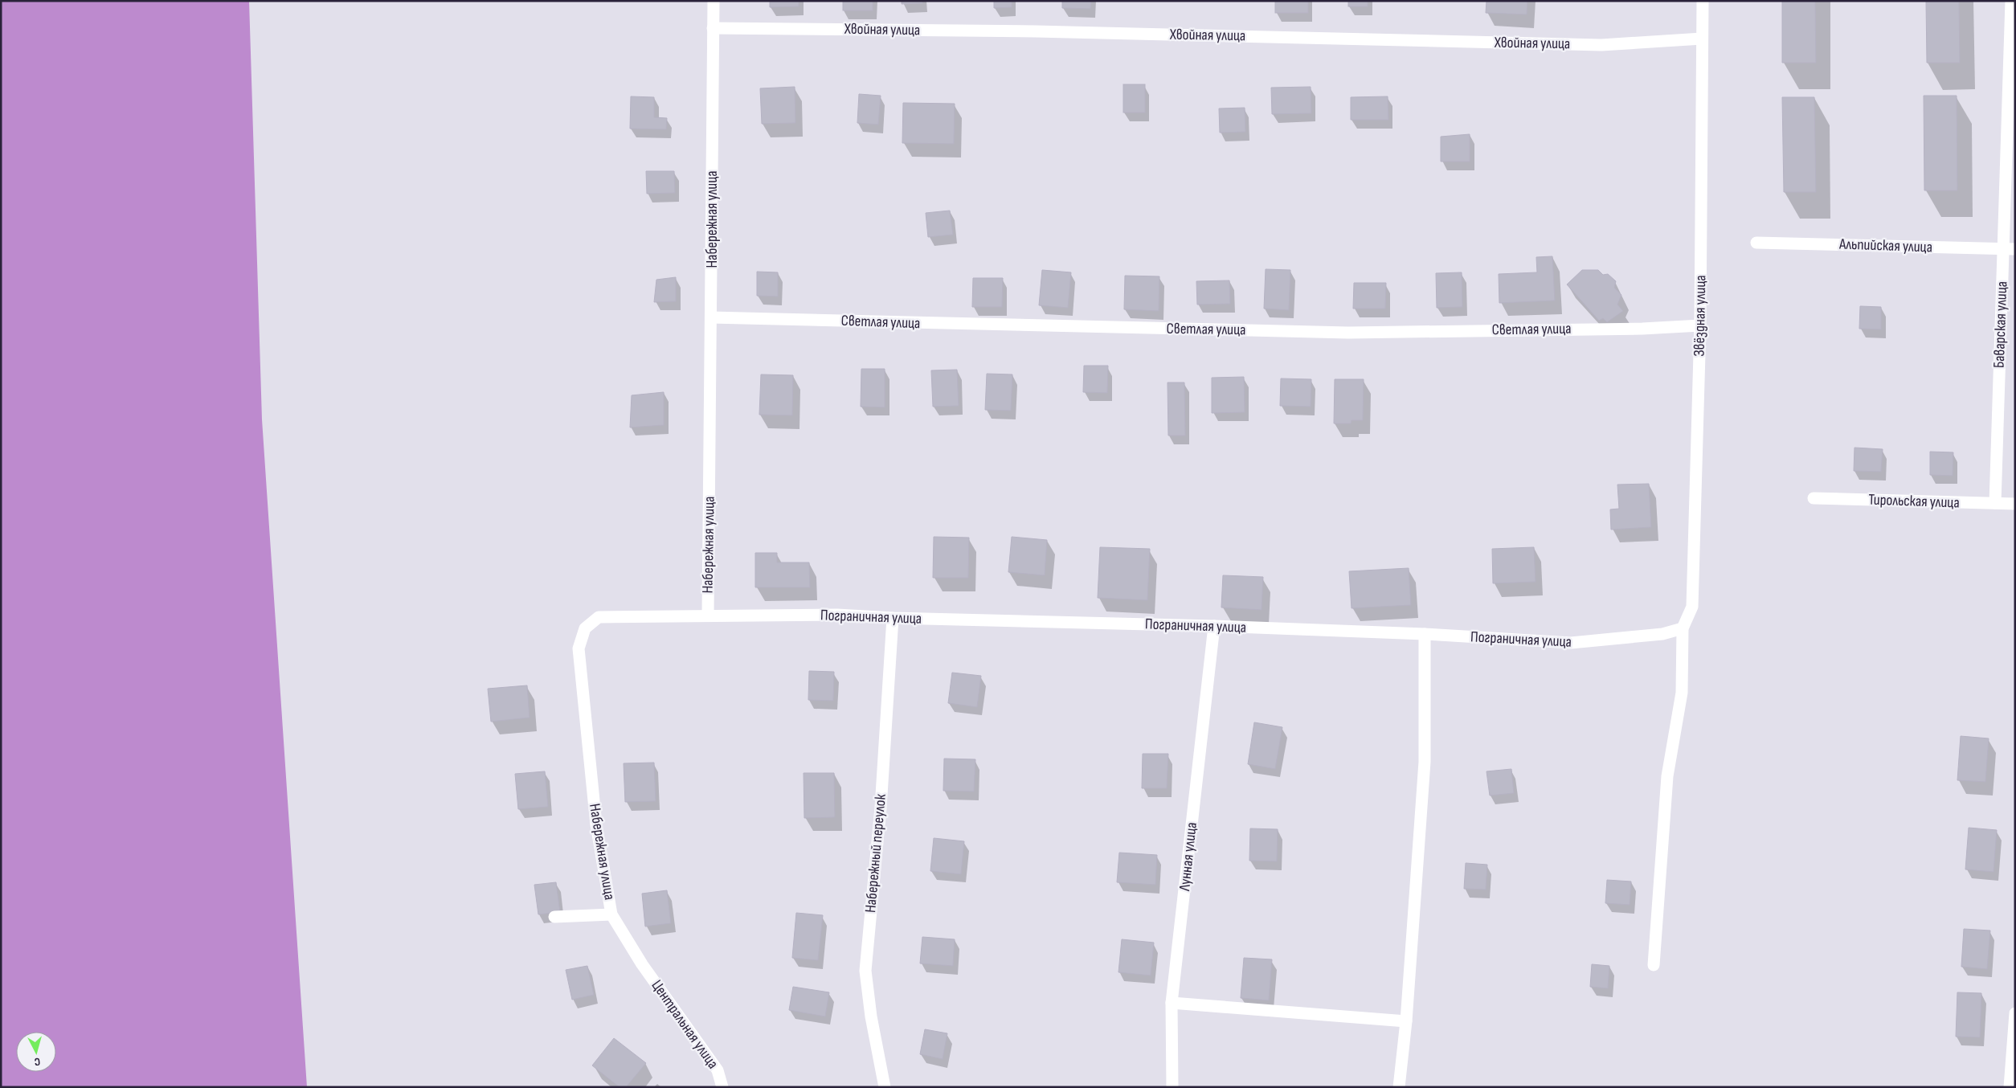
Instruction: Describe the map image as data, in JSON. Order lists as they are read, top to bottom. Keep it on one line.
{"streets":{"street":["Хвойная улица","Набережная улица","Альпийская улица","Звёздная улица","Светлая улица","Баварская улица","Тирольская улица","Пограничная улица","Набережный переулок","Лунная улица","Центральная улица"]},"crossings":[["Хвойная улица","Набережная улица"],["Хвойная улица","Звёздная улица"],["Набережная улица","Светлая улица"],["Набережная улица","Пограничная улица"],["Набережная улица","Центральная улица"],["Альпийская улица","Баварская улица"],["Звёздная улица","Светлая улица"],["Звёздная улица","Пограничная улица"],["Баварская улица","Тирольская улица"],["Пограничная улица","Набережный переулок"],["Пограничная улица","Лунная улица"]],"north":"bottom"}
